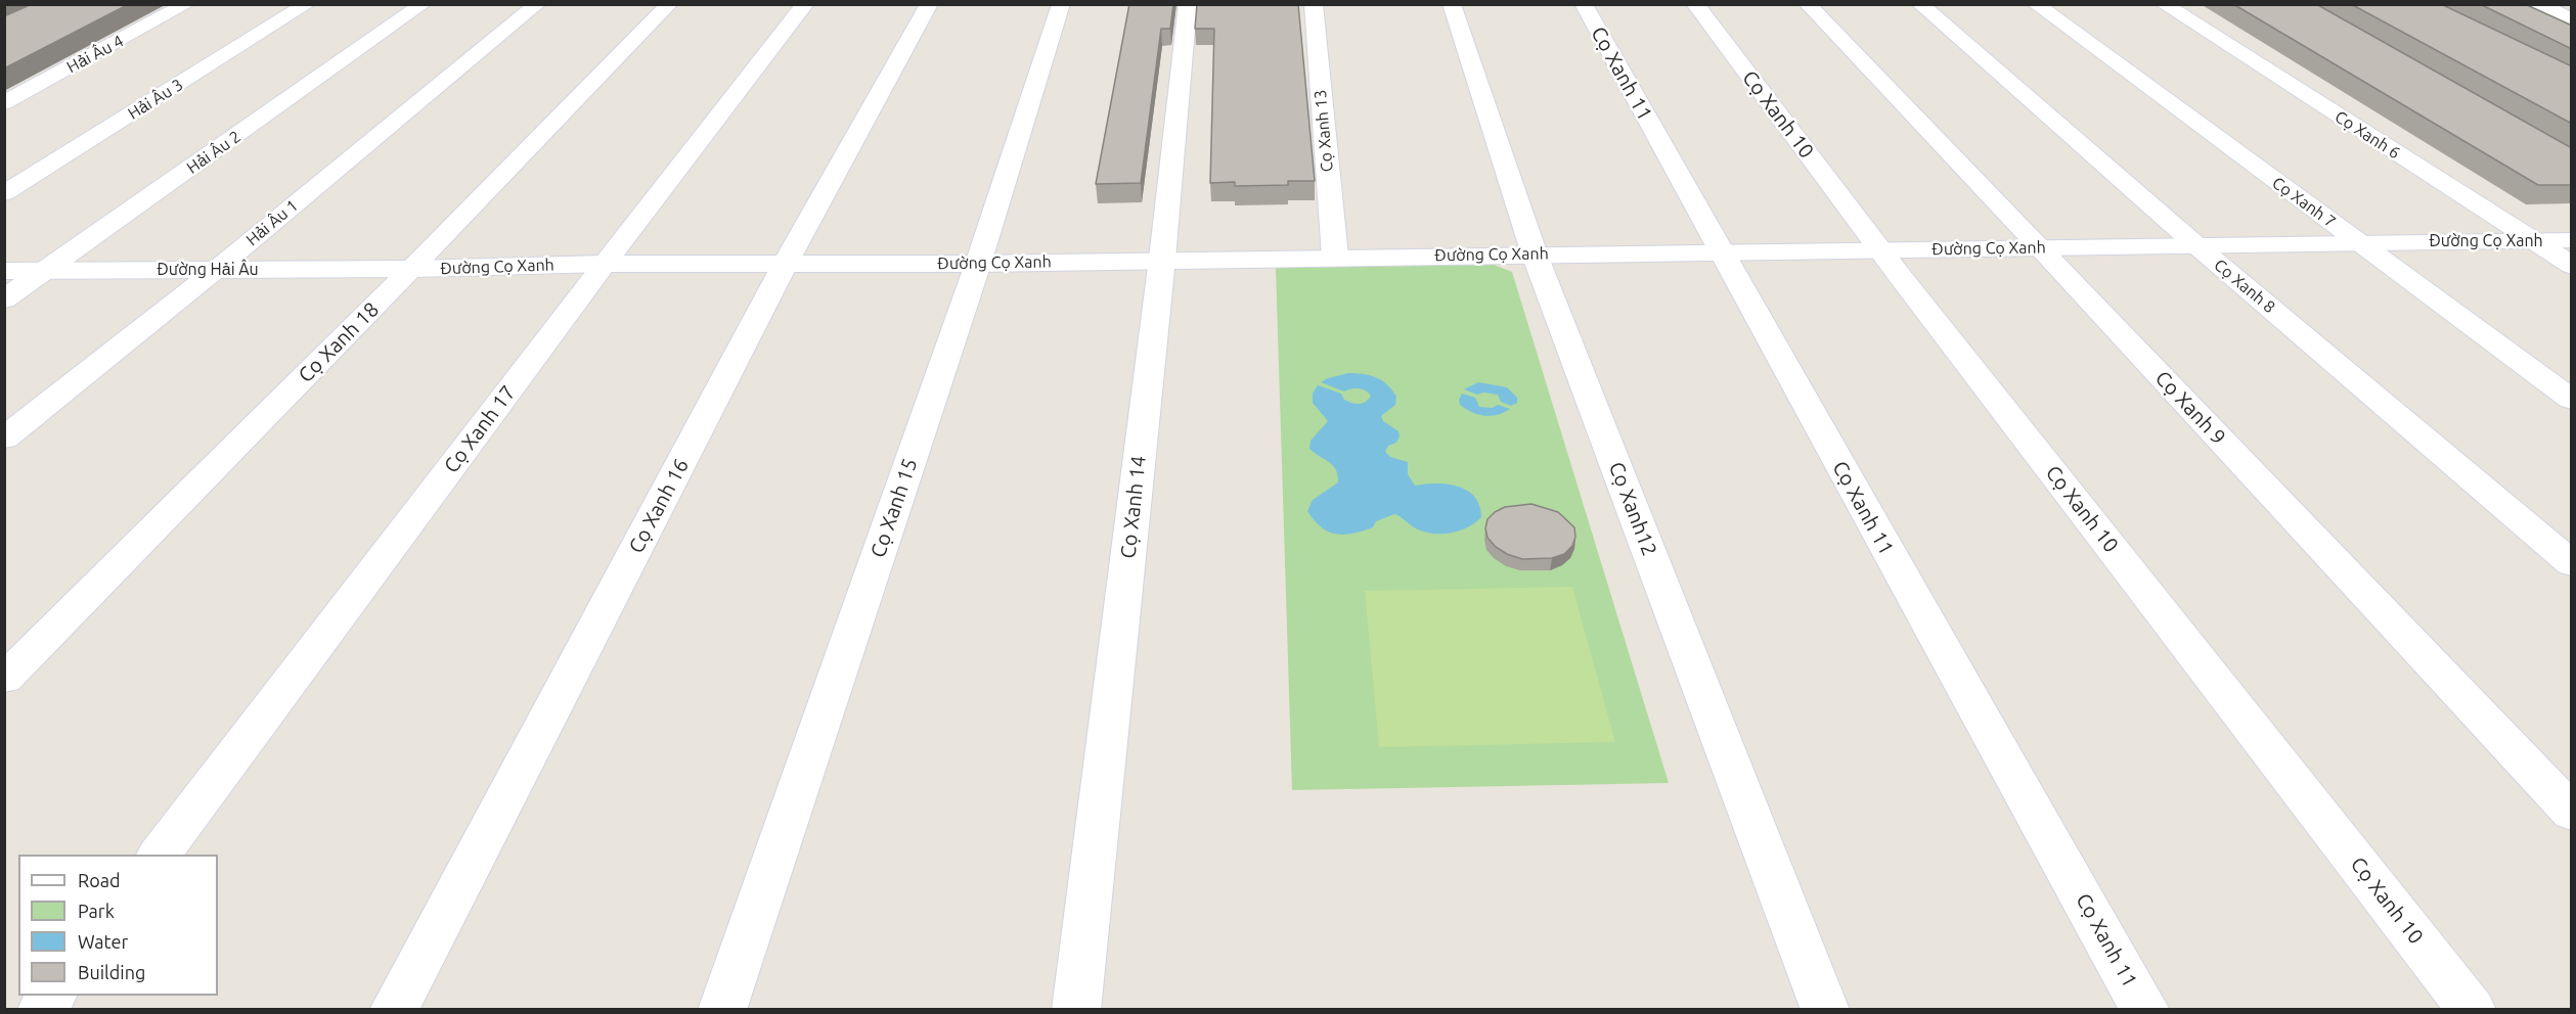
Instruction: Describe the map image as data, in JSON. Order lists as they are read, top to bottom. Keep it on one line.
{"streets":{"street":["Hải Âu 4","Cọ Xanh 11","Hải Âu 3","Cọ Xanh 10","Cọ Xanh 13","Cọ Xanh 6","Hải Âu 2","Cọ Xanh 7","Hải Âu 1","Đường Cọ Xanh","Đường Hải Âu","Cọ Xanh 8","Cọ Xanh 18","Cọ Xanh 9","Cọ Xanh 17","Cọ Xanh 16","Cọ Xanh 14","Cọ Xanh 15","Cọ Xanh12"]},"crossings":[["Cọ Xanh 11","Đường Cọ Xanh"],["Cọ Xanh 10","Đường Cọ Xanh"],["Cọ Xanh 13","Đường Cọ Xanh"],["Cọ Xanh 6","Đường Cọ Xanh"],["Hải Âu 2","Đường Hải Âu"],["Cọ Xanh 7","Đường Cọ Xanh"],["Hải Âu 1","Đường Hải Âu"],["Đường Cọ Xanh","Đường Hải Âu"],["Đường Cọ Xanh","Cọ Xanh 8"],["Đường Cọ Xanh","Cọ Xanh 18"],["Đường Cọ Xanh","Cọ Xanh 9"],["Đường Cọ Xanh","Cọ Xanh 17"],["Đường Cọ Xanh","Cọ Xanh 16"],["Đường Cọ Xanh","Cọ Xanh 14"],["Đường Cọ Xanh","Cọ Xanh 15"],["Đường Cọ Xanh","Cọ Xanh12"],["Đường Hải Âu","Cọ Xanh 18"]],"legend":["Road","Park","Water","Building"]}
